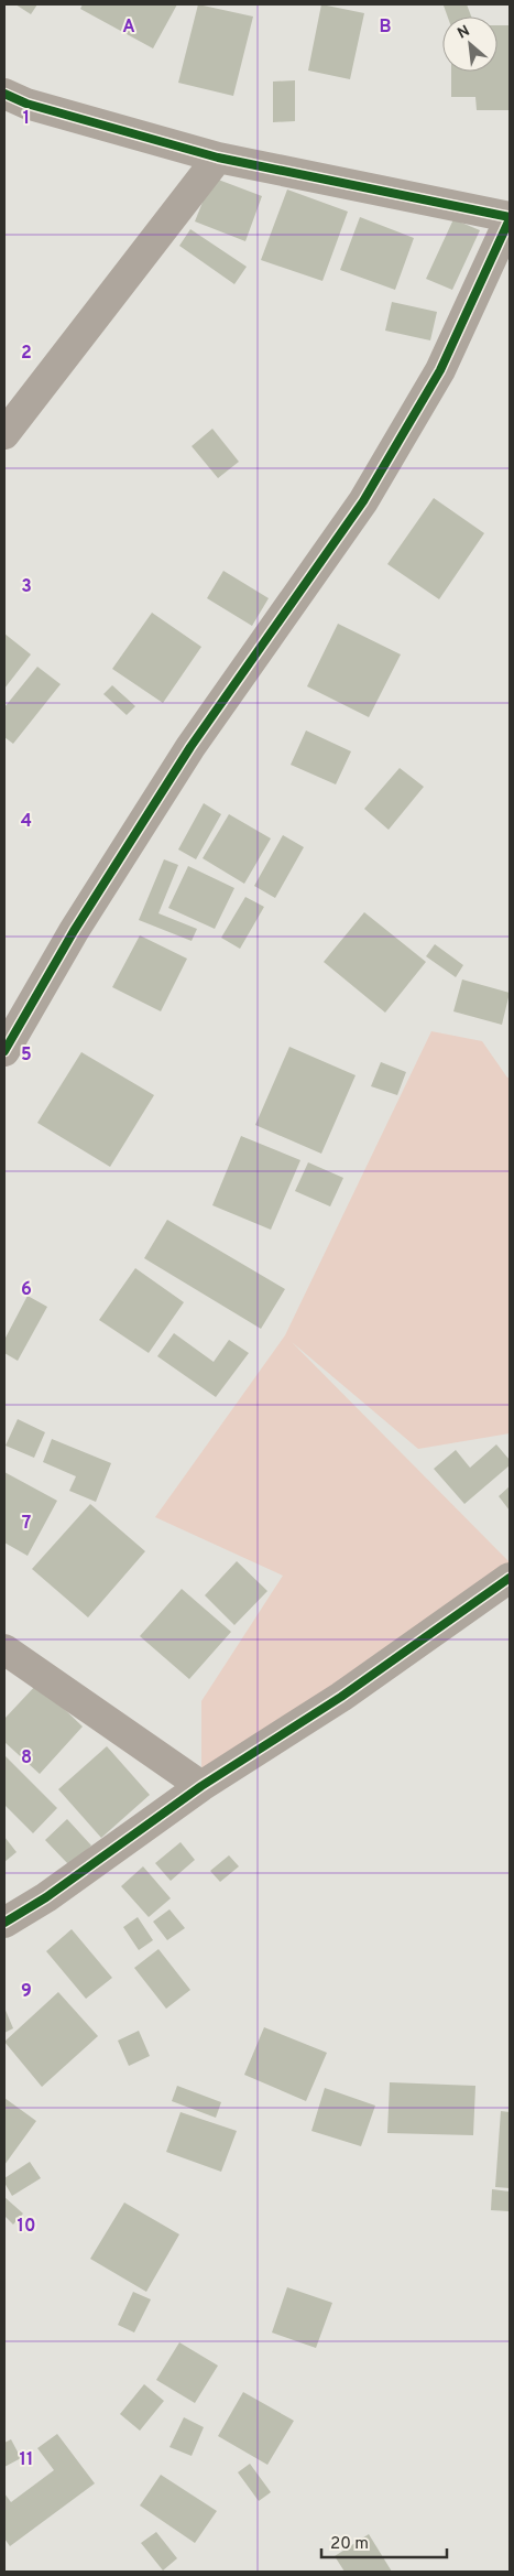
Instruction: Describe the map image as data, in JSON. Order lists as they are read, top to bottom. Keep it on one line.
{"scale_bar":"20 m","north":"top left","grid":{"columns":["A","B"],"rows":["1","2","3","4","5","6","7","8","9","10","11"]}}
